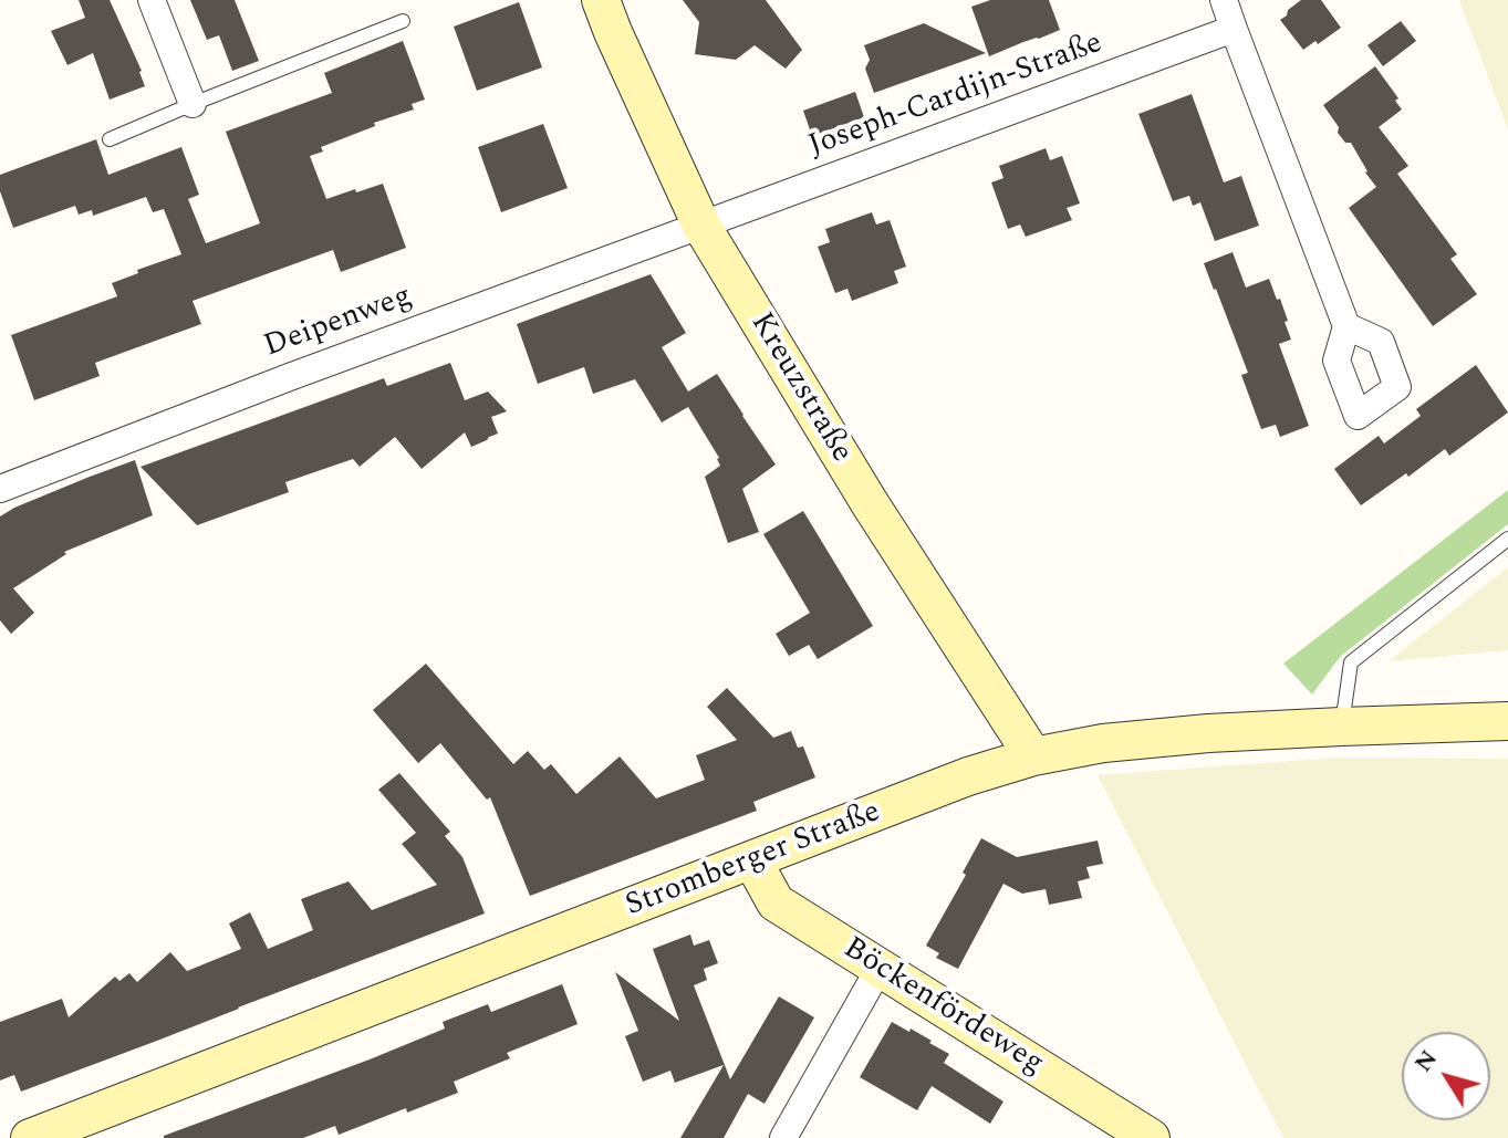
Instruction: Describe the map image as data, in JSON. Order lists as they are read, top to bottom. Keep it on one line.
{"streets":{"main road":["Kreuzstraße","Stromberger Straße","Böckenfördeweg"],"street":["Joseph-Cardijn-Straße","Deipenweg"]},"crossings":[["Joseph-Cardijn-Straße","Deipenweg"],["Joseph-Cardijn-Straße","Kreuzstraße"],["Deipenweg","Kreuzstraße"],["Kreuzstraße","Stromberger Straße"],["Stromberger Straße","Böckenfördeweg"]],"north":"top left"}
